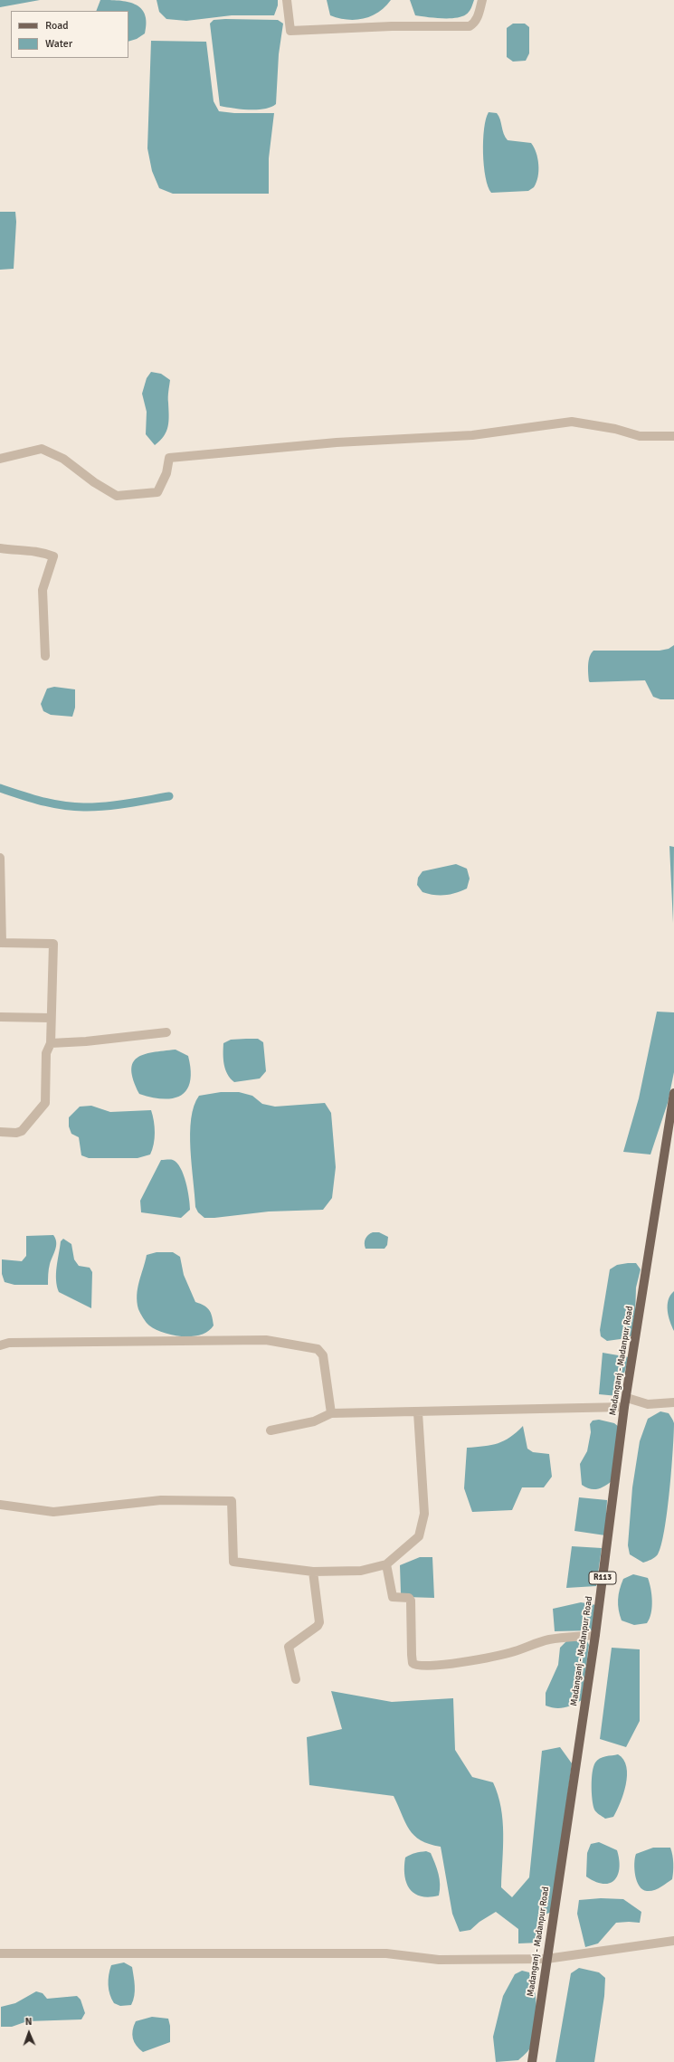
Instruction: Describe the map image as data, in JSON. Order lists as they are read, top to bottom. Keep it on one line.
{"streets":{"main road":["Madanganj - Madanpur Road","R113"]},"legend":["Road","Water"],"north":"top"}
